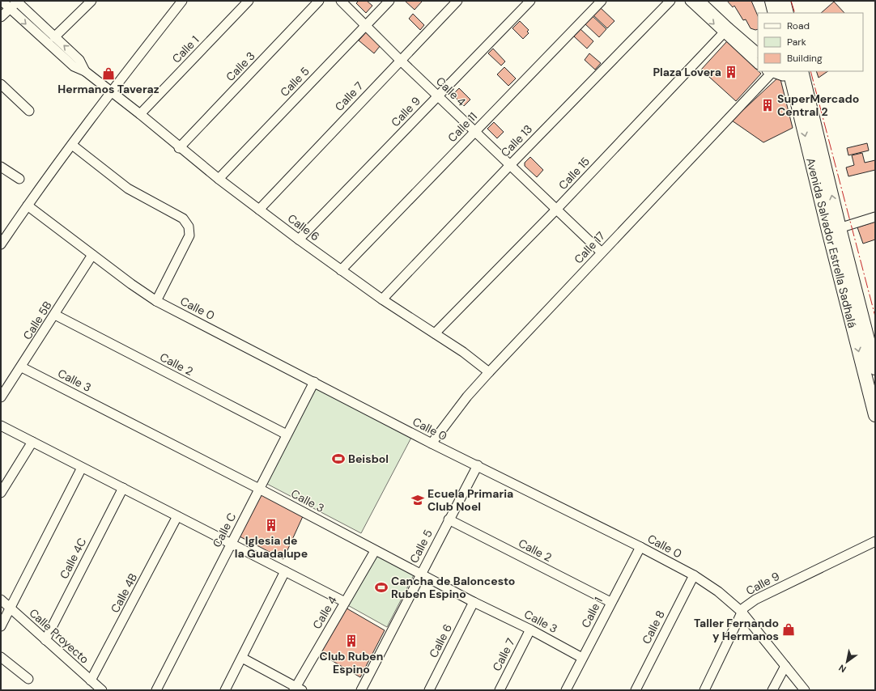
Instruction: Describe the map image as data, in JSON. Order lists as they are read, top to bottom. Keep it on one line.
{"streets":{"highway":["Avenida Salvador Estrella Sadhalá"],"street":["Calle 1","Calle 3","Calle 5","Calle 4","Calle 7","Calle 9","Calle 11","Calle 13","Calle 15","Calle 6","Calle 17","Calle 0","Calle 5B","Calle 2","Calle C","Calle 4C","Calle 4B","Calle 8","Calle Proyecto"]},"crossings":[["Calle 1","Calle 3"],["Calle 1","Calle 6"],["Calle 1","Calle 0"],["Calle 1","Calle 2"],["Calle 3","Calle 5"],["Calle 3","Calle 4"],["Calle 3","Calle 7"],["Calle 3","Calle 6"],["Calle 3","Calle 5B"],["Calle 3","Calle C"],["Calle 5","Calle 4"],["Calle 5","Calle 6"],["Calle 5","Calle 0"],["Calle 5","Calle 2"],["Calle 4","Calle 7"],["Calle 4","Calle 9"],["Calle 4","Calle 11"],["Calle 4","Calle 13"],["Calle 4","Calle 15"],["Calle 4","Calle 17"],["Calle 7","Calle 6"],["Calle 9","Calle 6"],["Calle 9","Calle 0"],["Calle 11","Calle 6"],["Calle 13","Calle 6"],["Calle 15","Calle 6"],["Calle 6","Calle 17"],["Calle 17","Calle 0"],["Calle 0","Calle 5B"],["Calle 0","Calle C"],["Calle 0","Calle 8"],["Calle 5B","Calle 2"],["Calle 2","Calle C"],["Calle 4C","Calle Proyecto"],["Calle 4B","Calle Proyecto"]],"places":{"building":["Plaza Lovera","SuperMercado Central 2","Iglesia de la Guadalupe","Club Ruben Espino"],"shop":["Hermanos Taveraz","Taller Fernando y Hermanos"],"sports":["Beisbol","Cancha de Baloncesto Ruben Espino"],"school or university":["Ecuela Primaria Club Noel"]},"legend":["Road","Park","Building"],"north":"bottom left"}
